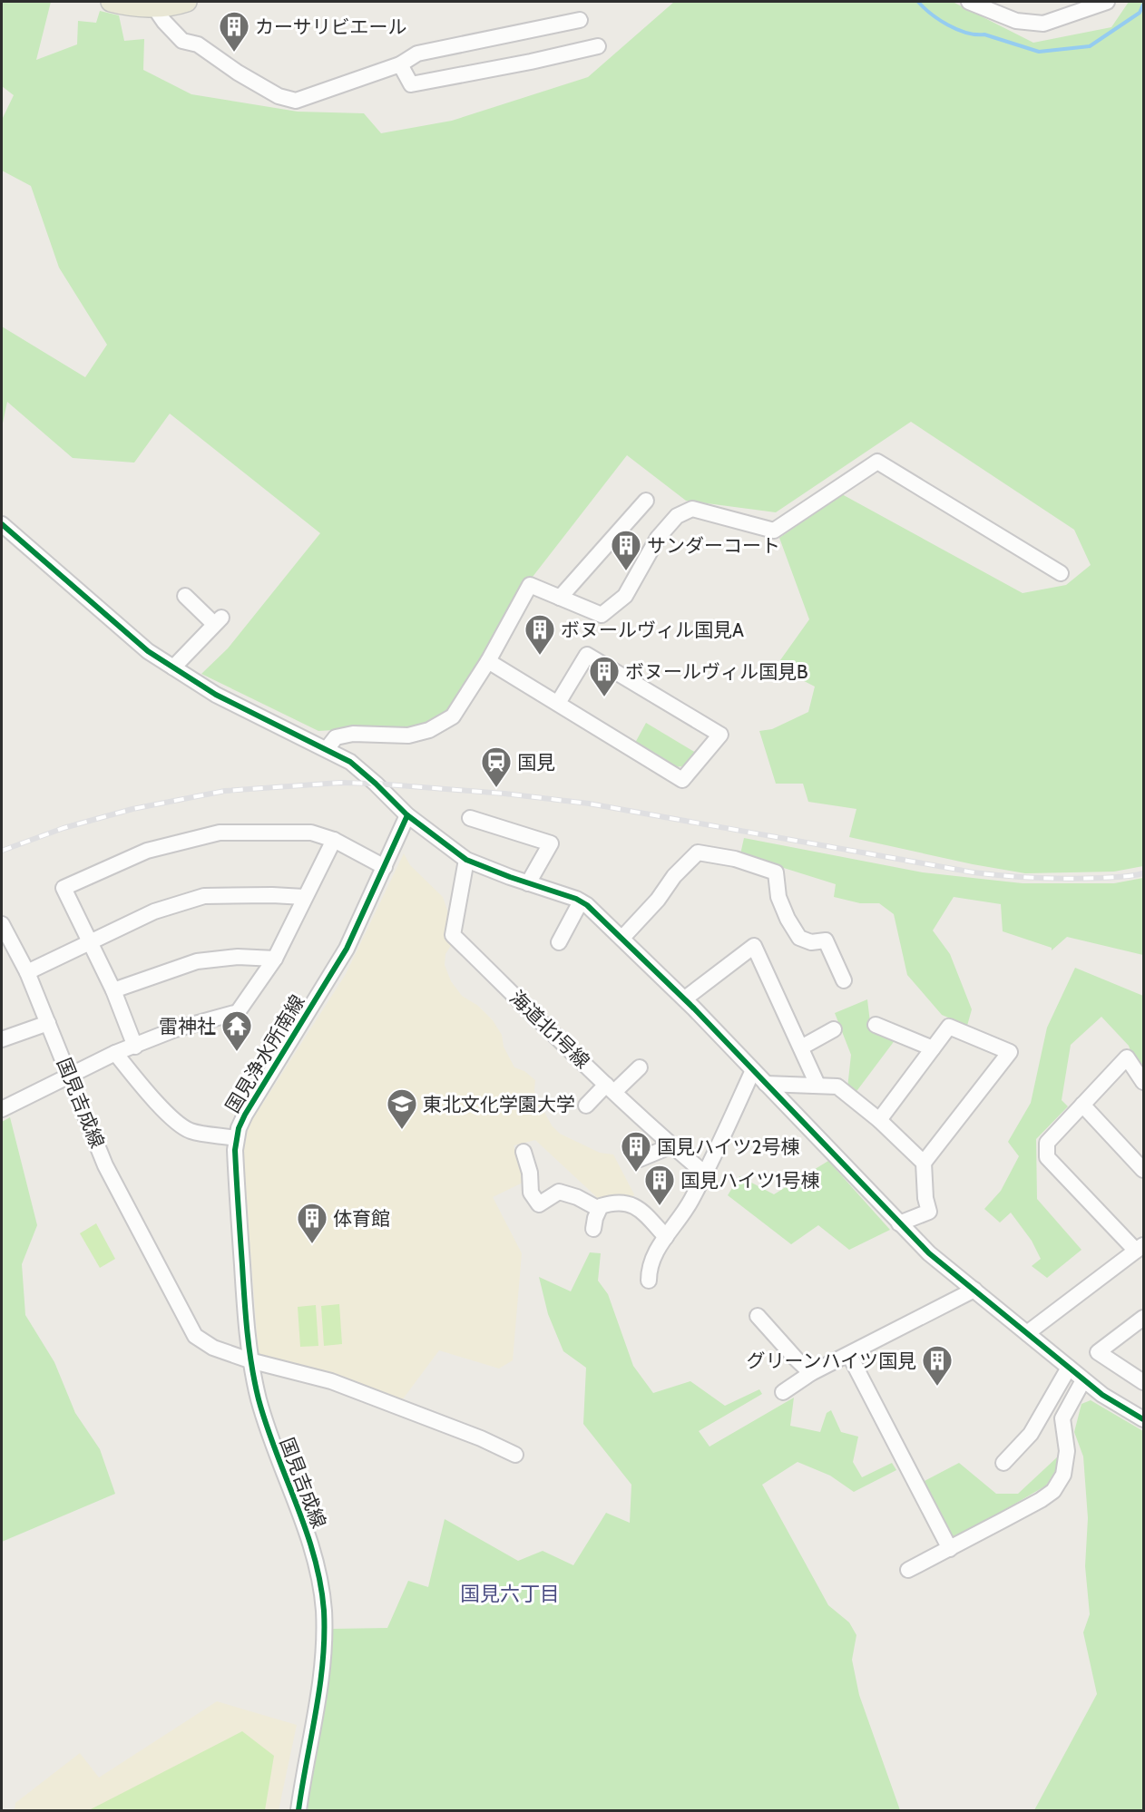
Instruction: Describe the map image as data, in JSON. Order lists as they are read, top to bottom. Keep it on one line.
{"streets":{"street":["海道北1号線","国見浄水所南線","国見吉成線"]},"crossings":[["国見浄水所南線","国見吉成線"]],"districts":["国見六丁目"],"places":{"building":["カーサリビエール","サンダーコート","ボヌールヴィル国見A","ボヌールヴィル国見B","国見ハイツ2号棟","国見ハイツ1号棟","体育館","グリーンハイツ国見"],"station":["国見"],"temple":["雷神社"],"school or university":["東北文化学園大学"]}}
